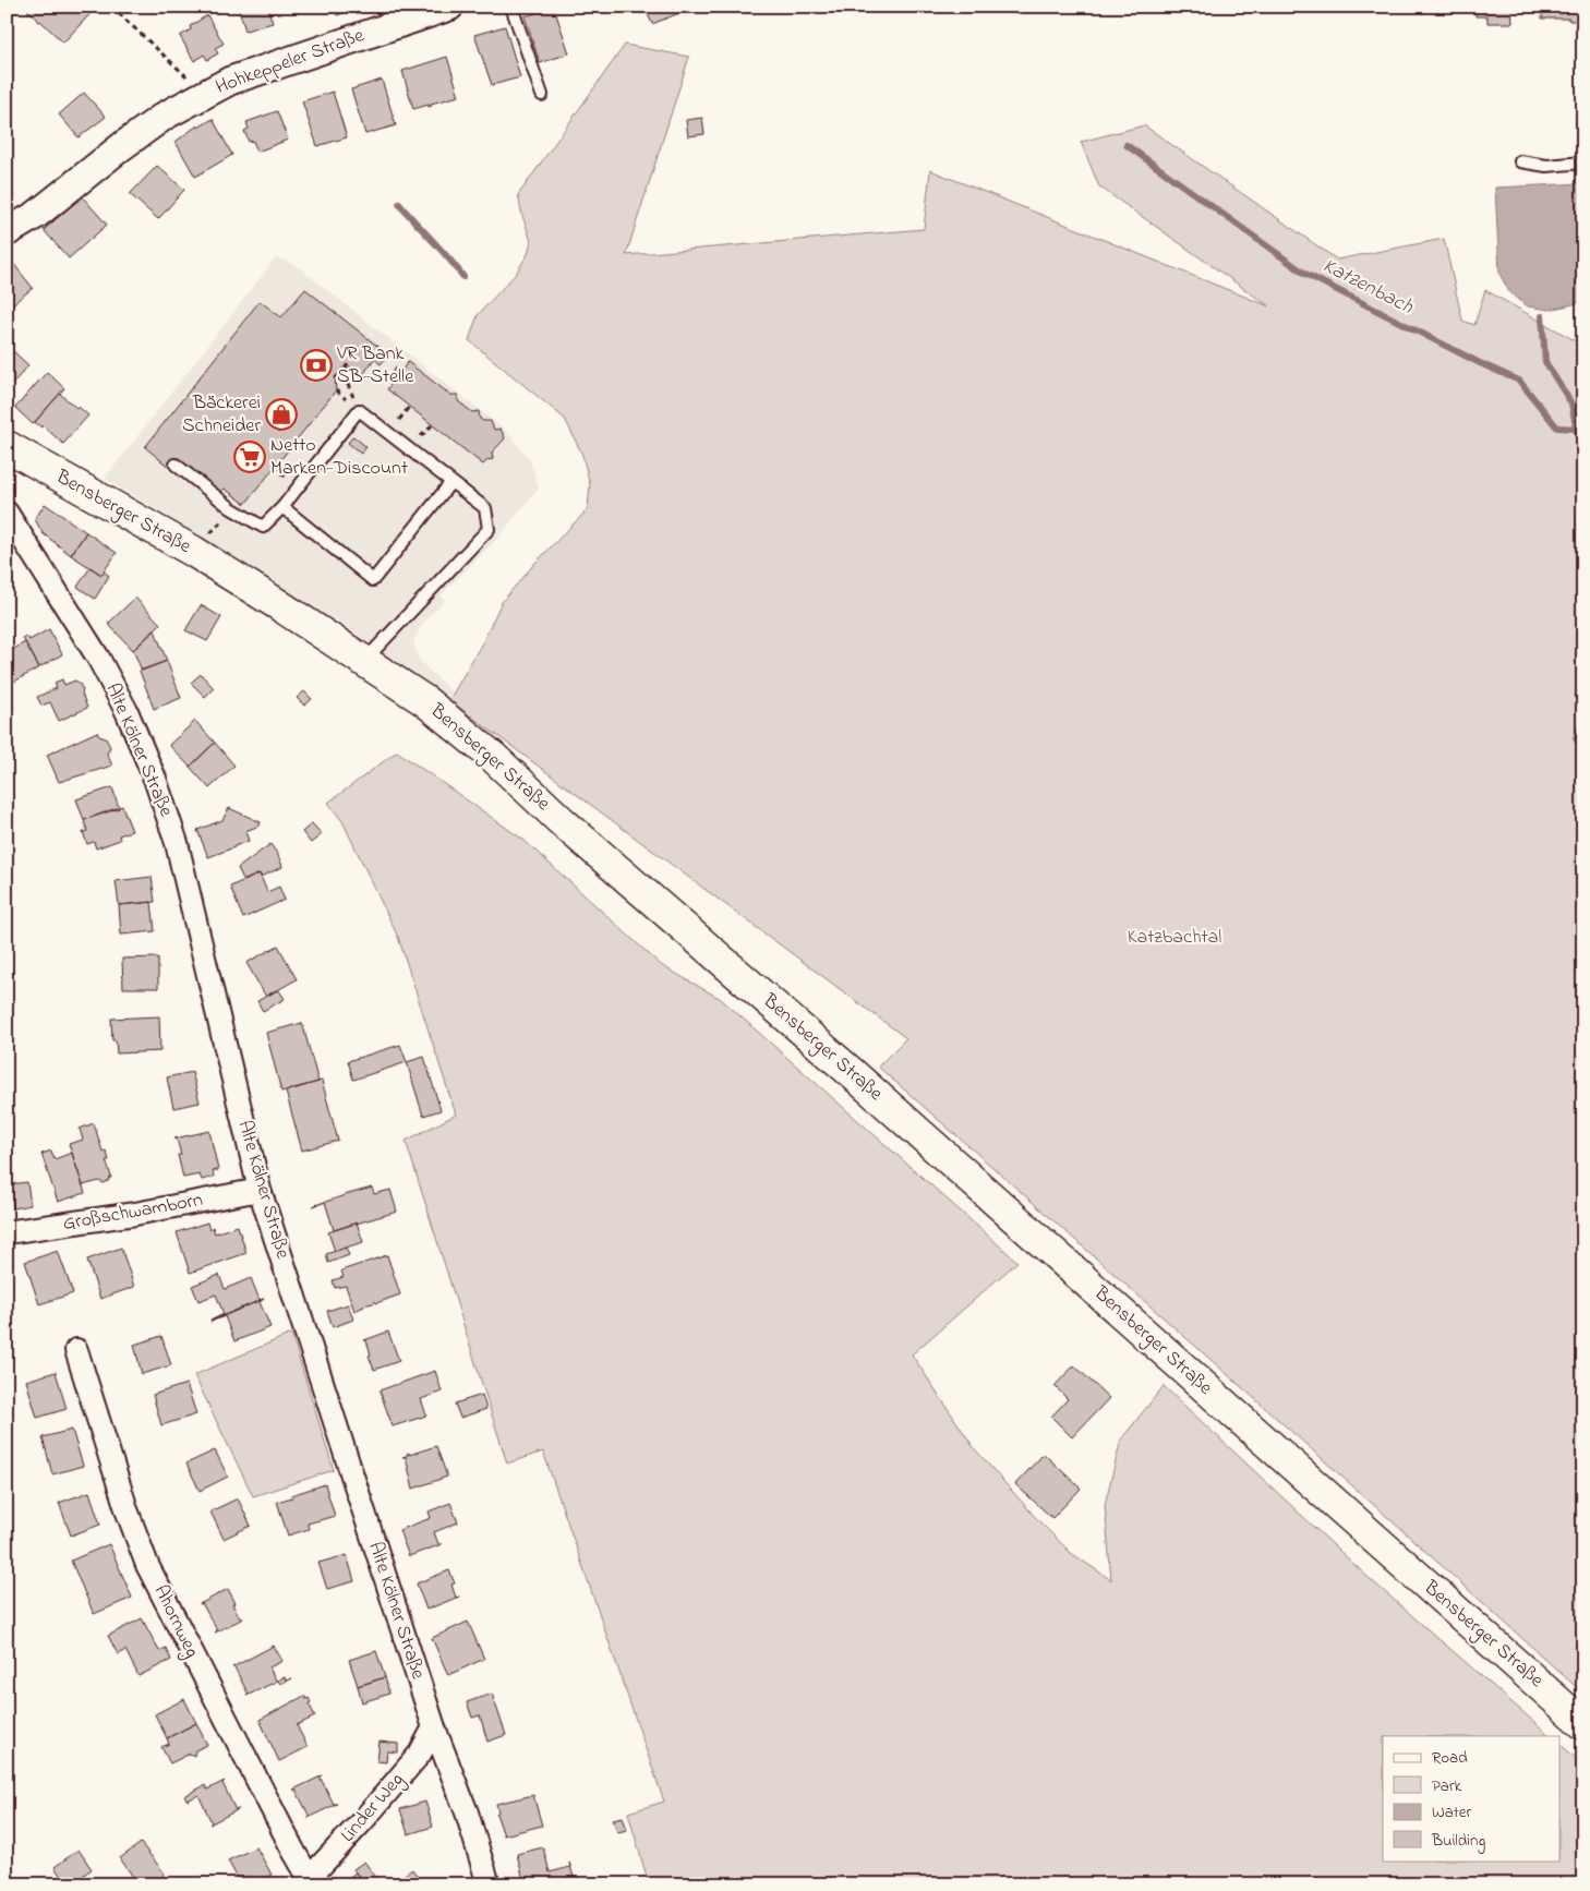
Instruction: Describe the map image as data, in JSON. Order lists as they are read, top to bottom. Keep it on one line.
{"streets":{"main road":["Bensberger Straße"],"street":["Hohkeppeler Straße","Alte Kölner Straße","Großschwamborn","Ahornweg","Linder Weg"]},"crossings":[["Alte Kölner Straße","Großschwamborn"],["Alte Kölner Straße","Linder Weg"],["Ahornweg","Linder Weg"]],"water":["Katzenbach"],"parks":["Katzbachtal"],"places":{"bank":["VR Bank SB-Stelle"],"shop":["Bäckerei Schneider"],"supermarket":["Netto Marken-Discount"]},"legend":["Road","Park","Water","Building"]}
